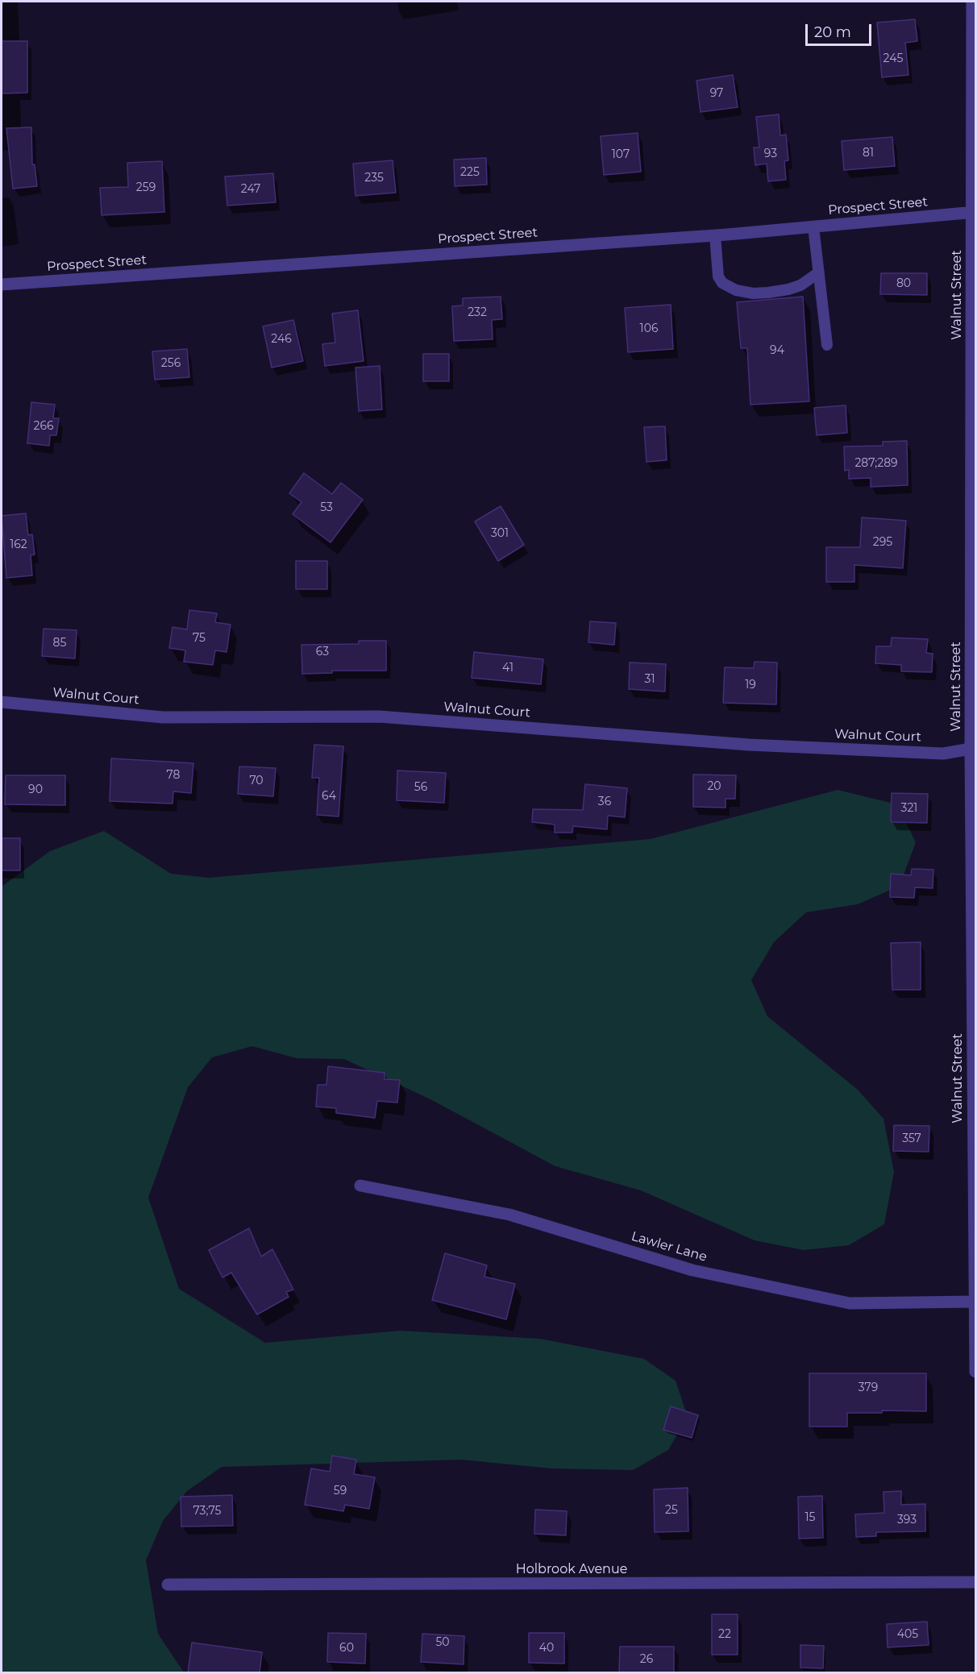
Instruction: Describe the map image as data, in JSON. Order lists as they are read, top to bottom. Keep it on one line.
{"streets":{"street":["Prospect Street","Walnut Street","Walnut Court","Lawler Lane","Holbrook Avenue"]},"crossings":[["Prospect Street","Walnut Street"],["Walnut Street","Walnut Court"],["Walnut Street","Lawler Lane"]],"house_numbers":["245","97","81","93","107","225","235","259","247","80","232","106","246","94","256","266","287;289","53","301","295","162","75","85","63","41","31","19","78","70","20","56","90","64","36","321","357","379","59","25","73;75","15","393","22","405","50","60","40","26"],"scale_bar":"20 m"}
